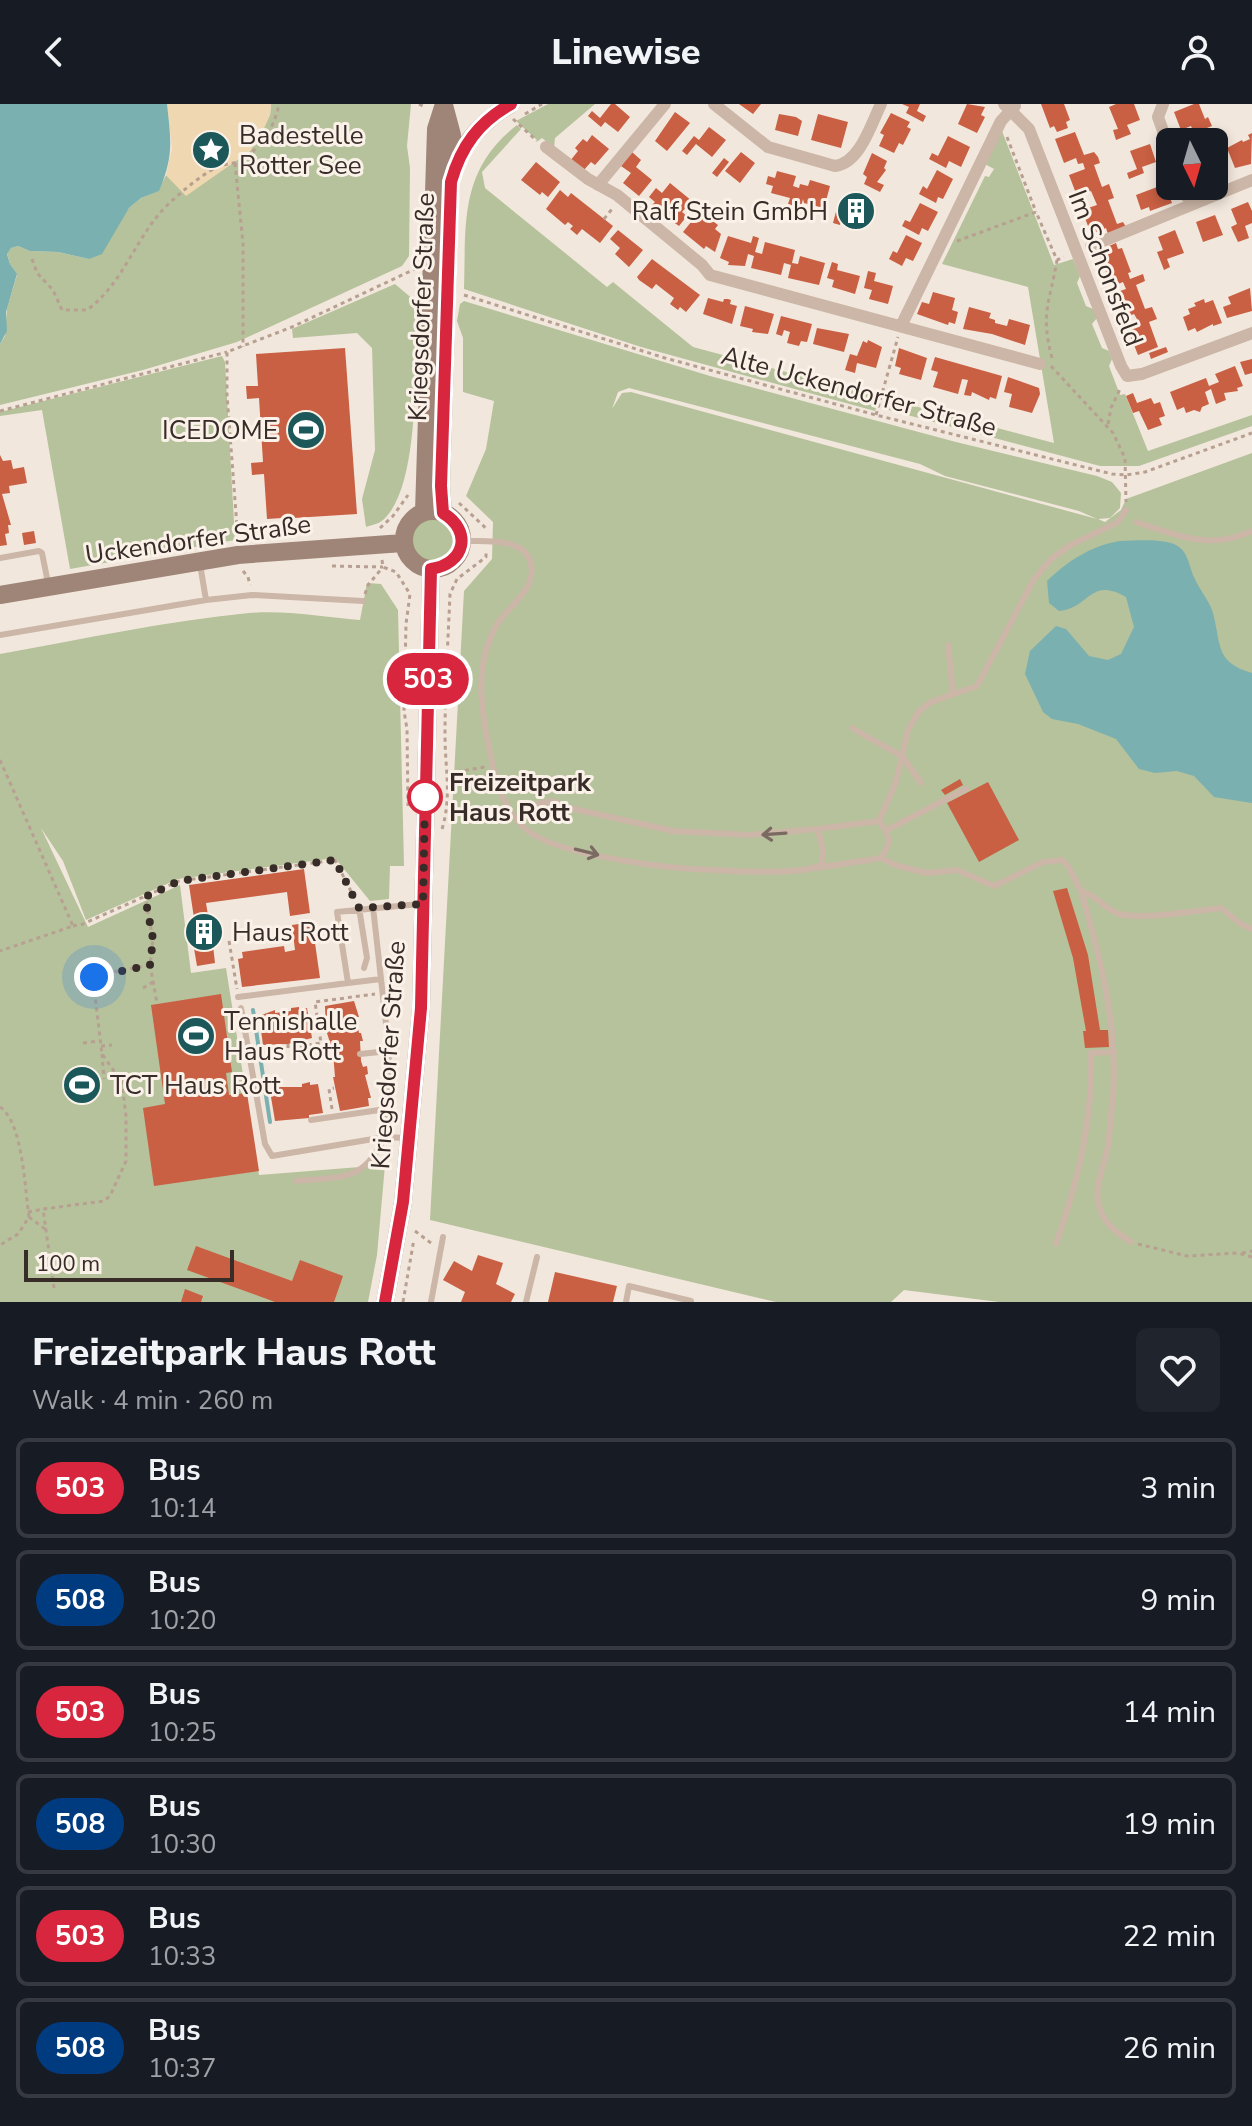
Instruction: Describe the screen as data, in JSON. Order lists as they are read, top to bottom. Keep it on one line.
{"streets":{"main road":["Kriegsdorfer Straße","Uckendorfer Straße"],"street":["Im Schonsfeld"],"path":["Alte Uckendorfer Straße"]},"crossings":[["Kriegsdorfer Straße","Uckendorfer Straße"]],"places":{"place":["Badestelle Rotter See"],"building":["Ralf Stein GmbH","Haus Rott"],"sports":["ICEDOME","Tennishalle Haus Rott","TCT Haus Rott"],"other":["Freizeitpark Haus Rott"]},"lines":["bus line 503"],"scale_bar":"100 m","north":"bottom","page":{"header":"Linewise","on_map":"503","scale":"100 m","heading":["Freizeitpark Haus Rott","Walk · 4 min · 260 m"],"list":[{"mark":"503","name":"Bus","note":"10:14","value":"3 min"},{"mark":"508","name":"Bus","note":"10:20","value":"9 min"},{"mark":"503","name":"Bus","note":"10:25","value":"14 min"},{"mark":"508","name":"Bus","note":"10:30","value":"19 min"},{"mark":"503","name":"Bus","note":"10:33","value":"22 min"},{"mark":"508","name":"Bus","note":"10:37","value":"26 min"}]}}
